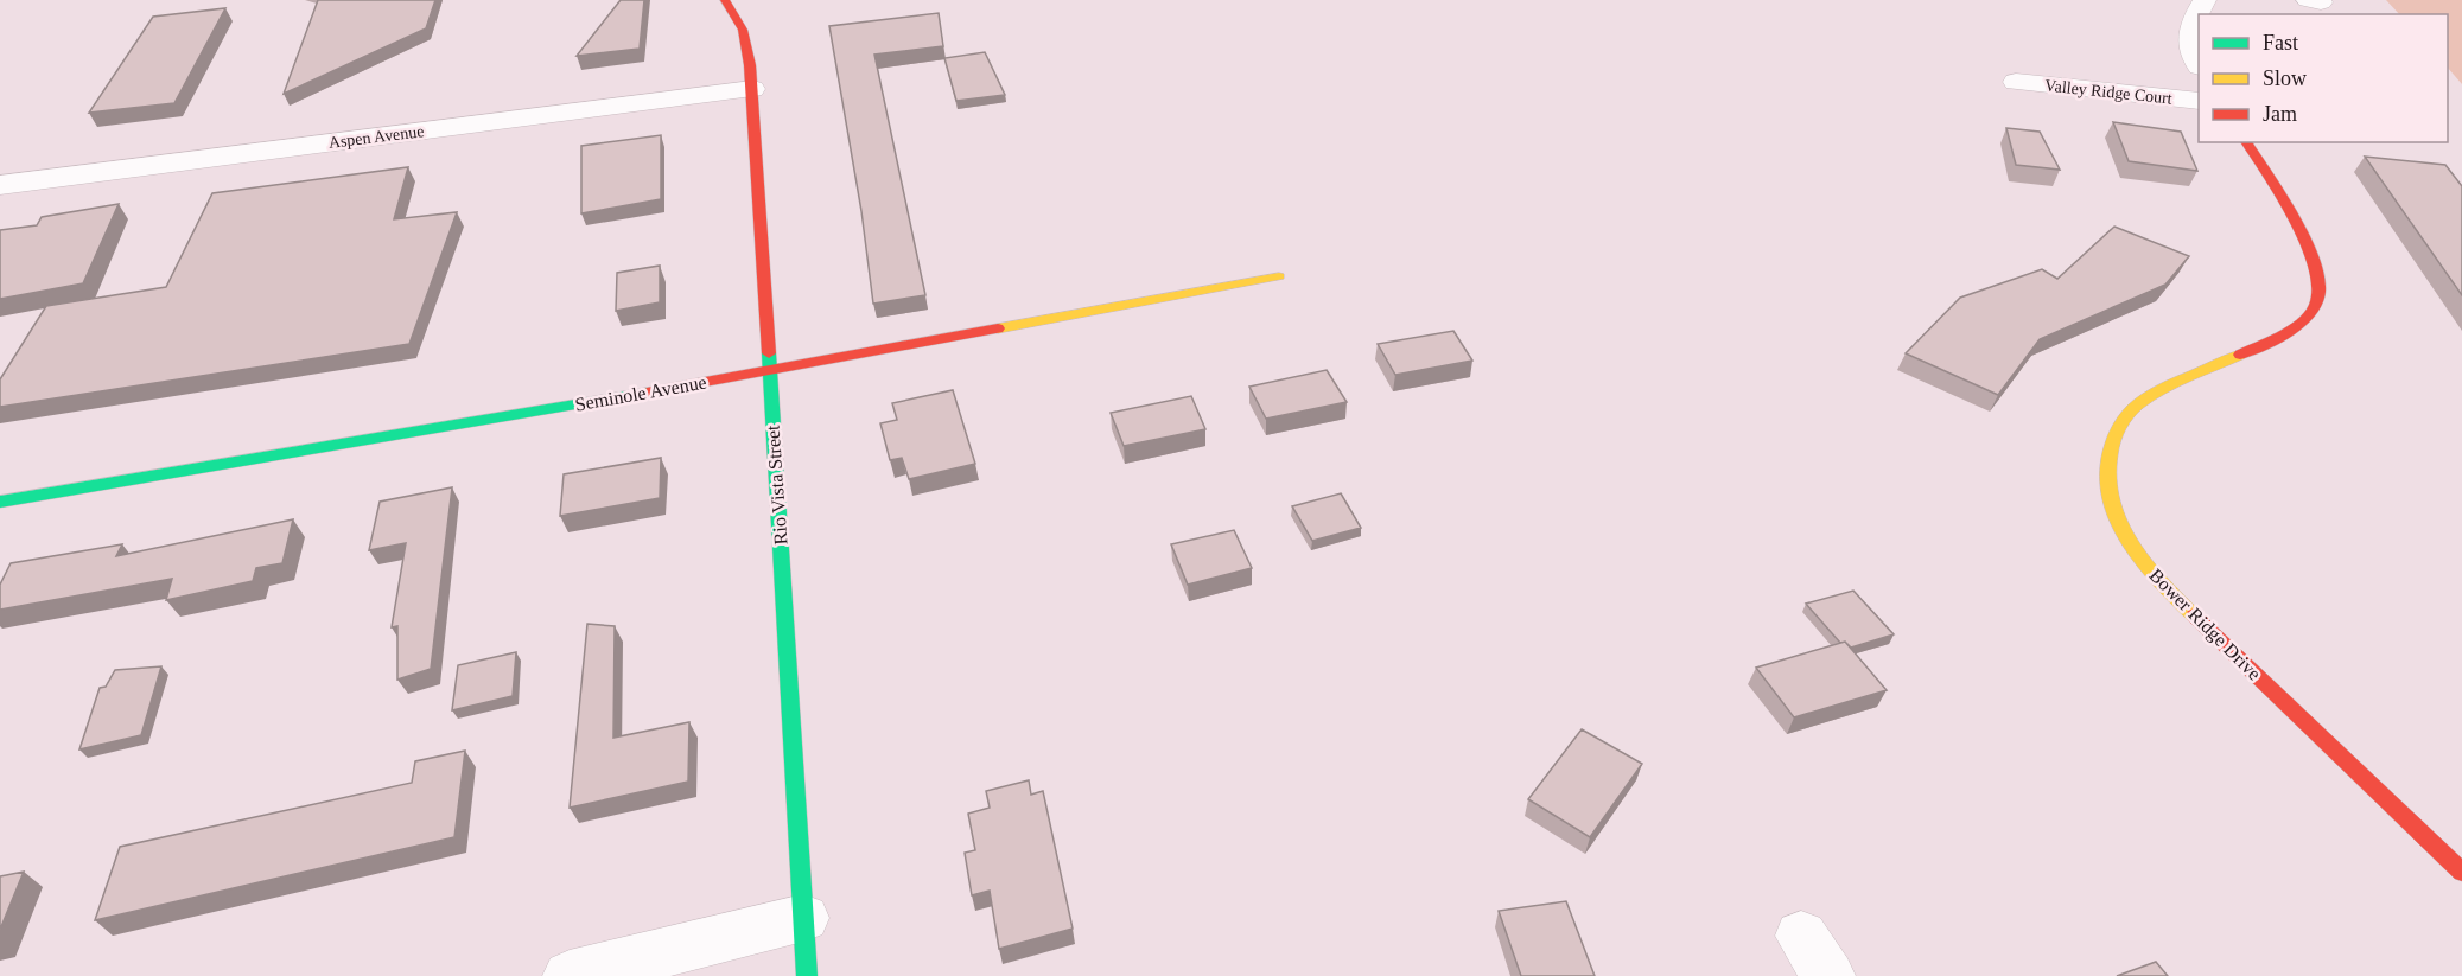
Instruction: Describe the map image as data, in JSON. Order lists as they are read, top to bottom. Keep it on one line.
{"streets":{"street":["Valley Ridge Court","Aspen Avenue","Seminole Avenue","Rio Vista Street","Bower Ridge Drive"]},"crossings":[["Aspen Avenue","Rio Vista Street"],["Seminole Avenue","Rio Vista Street"]],"legend":["Fast","Slow","Jam"]}
